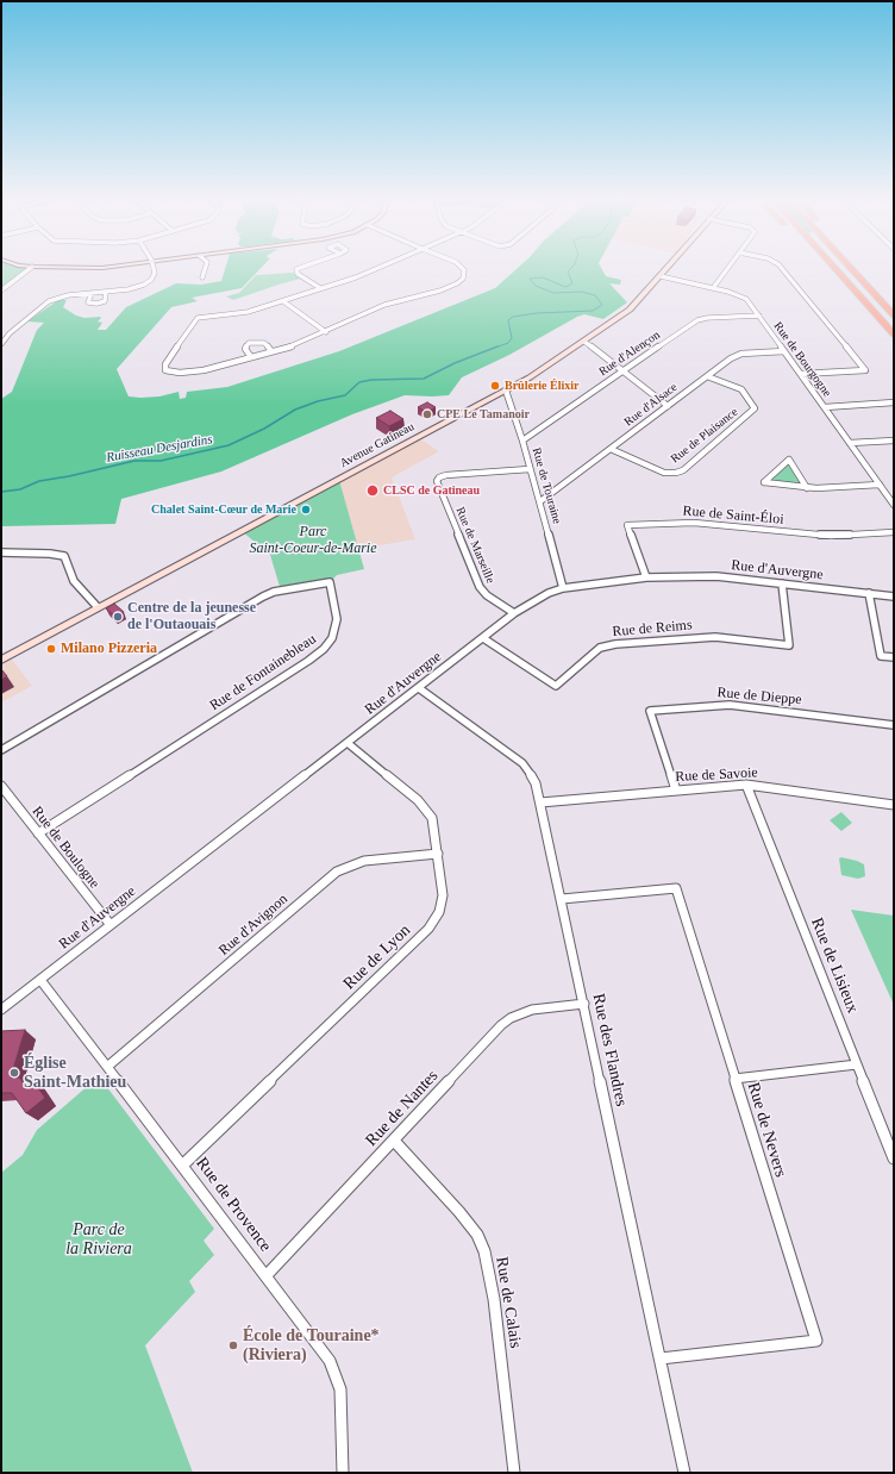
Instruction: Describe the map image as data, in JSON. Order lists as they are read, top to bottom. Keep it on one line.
{"streets":{"street":["Rue d'Alençon","Rue de Bourgogne","Rue d'Alsace","Rue de Plaisance","Avenue Gatineau","Rue de Touraine","Rue de Saint-Éloi","Rue de Marseille","Rue d'Auvergne","Rue de Reims","Rue de Fontainebleau","Rue de Dieppe","Rue de Savoie","Rue de Boulogne","Rue d'Avignon","Rue de Lyon","Rue de Lisieux","Rue des Flandres","Rue de Nantes","Rue de Nevers","Rue de Provence","Rue de Calais"]},"crossings":[["Rue d'Alençon","Rue de Bourgogne"],["Rue d'Alençon","Rue de Touraine"],["Rue de Bourgogne","Rue d'Alsace"],["Rue de Bourgogne","Avenue Gatineau"],["Rue d'Alsace","Rue de Plaisance"],["Rue d'Alsace","Rue de Touraine"],["Avenue Gatineau","Rue de Touraine"],["Rue de Touraine","Rue de Marseille"],["Rue de Touraine","Rue d'Auvergne"],["Rue de Saint-Éloi","Rue d'Auvergne"],["Rue de Marseille","Rue d'Auvergne"],["Rue d'Auvergne","Rue de Reims"],["Rue d'Auvergne","Rue de Boulogne"],["Rue d'Auvergne","Rue de Lyon"],["Rue d'Auvergne","Rue des Flandres"],["Rue d'Auvergne","Rue de Provence"],["Rue de Fontainebleau","Rue de Boulogne"],["Rue de Dieppe","Rue de Savoie"],["Rue de Savoie","Rue de Lisieux"],["Rue de Savoie","Rue des Flandres"],["Rue d'Avignon","Rue de Lyon"],["Rue d'Avignon","Rue de Provence"],["Rue de Lyon","Rue de Provence"],["Rue des Flandres","Rue de Nantes"],["Rue des Flandres","Rue de Nevers"],["Rue de Nantes","Rue de Provence"],["Rue de Nantes","Rue de Calais"]],"water":["Ruisseau Desjardins"],"parks":["Parc Saint-Coeur-de-Marie","Parc de la Riviera"],"places":["Brûlerie Élixir","CPE Le Tamanoir","CLSC de Gatineau","Chalet Saint-Cœur de Marie","Centre de la jeunesse de l'Outaouais","Milano Pizzeria","Église Saint-Mathieu","École de Touraine* (Riviera)"]}
